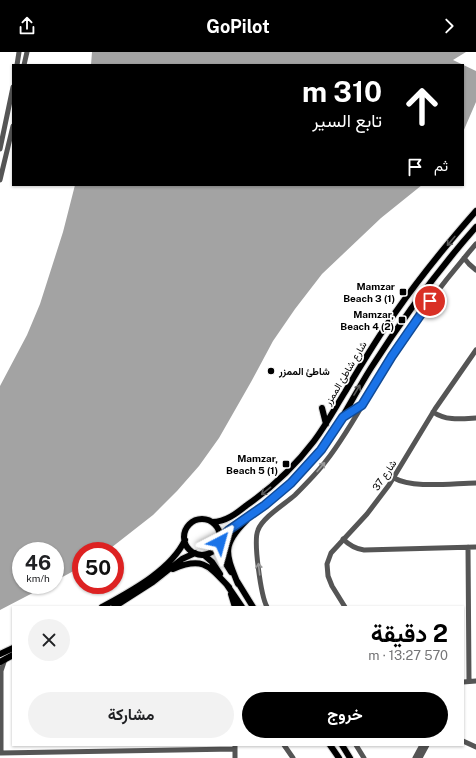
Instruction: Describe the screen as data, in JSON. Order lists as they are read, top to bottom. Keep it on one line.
{"streets":{"main road":["شارع شاطئ الممزر"],"street":["شارع 37"]},"places":{"transit":["Mamzar Beach 3 (1)","Mamzar, Beach 4 (2)","Mamzar, Beach 5 (1)"],"other":["شاطئ الممزر"]},"page":{"header":"GoPilot","turn":["310 m","تابع السير"],"then":"ثم","speed":"46 km/h","limit":"50","heading":["2 دقيقة","570 m · 13:27"],"buttons":["خروج","مشاركة"]}}
